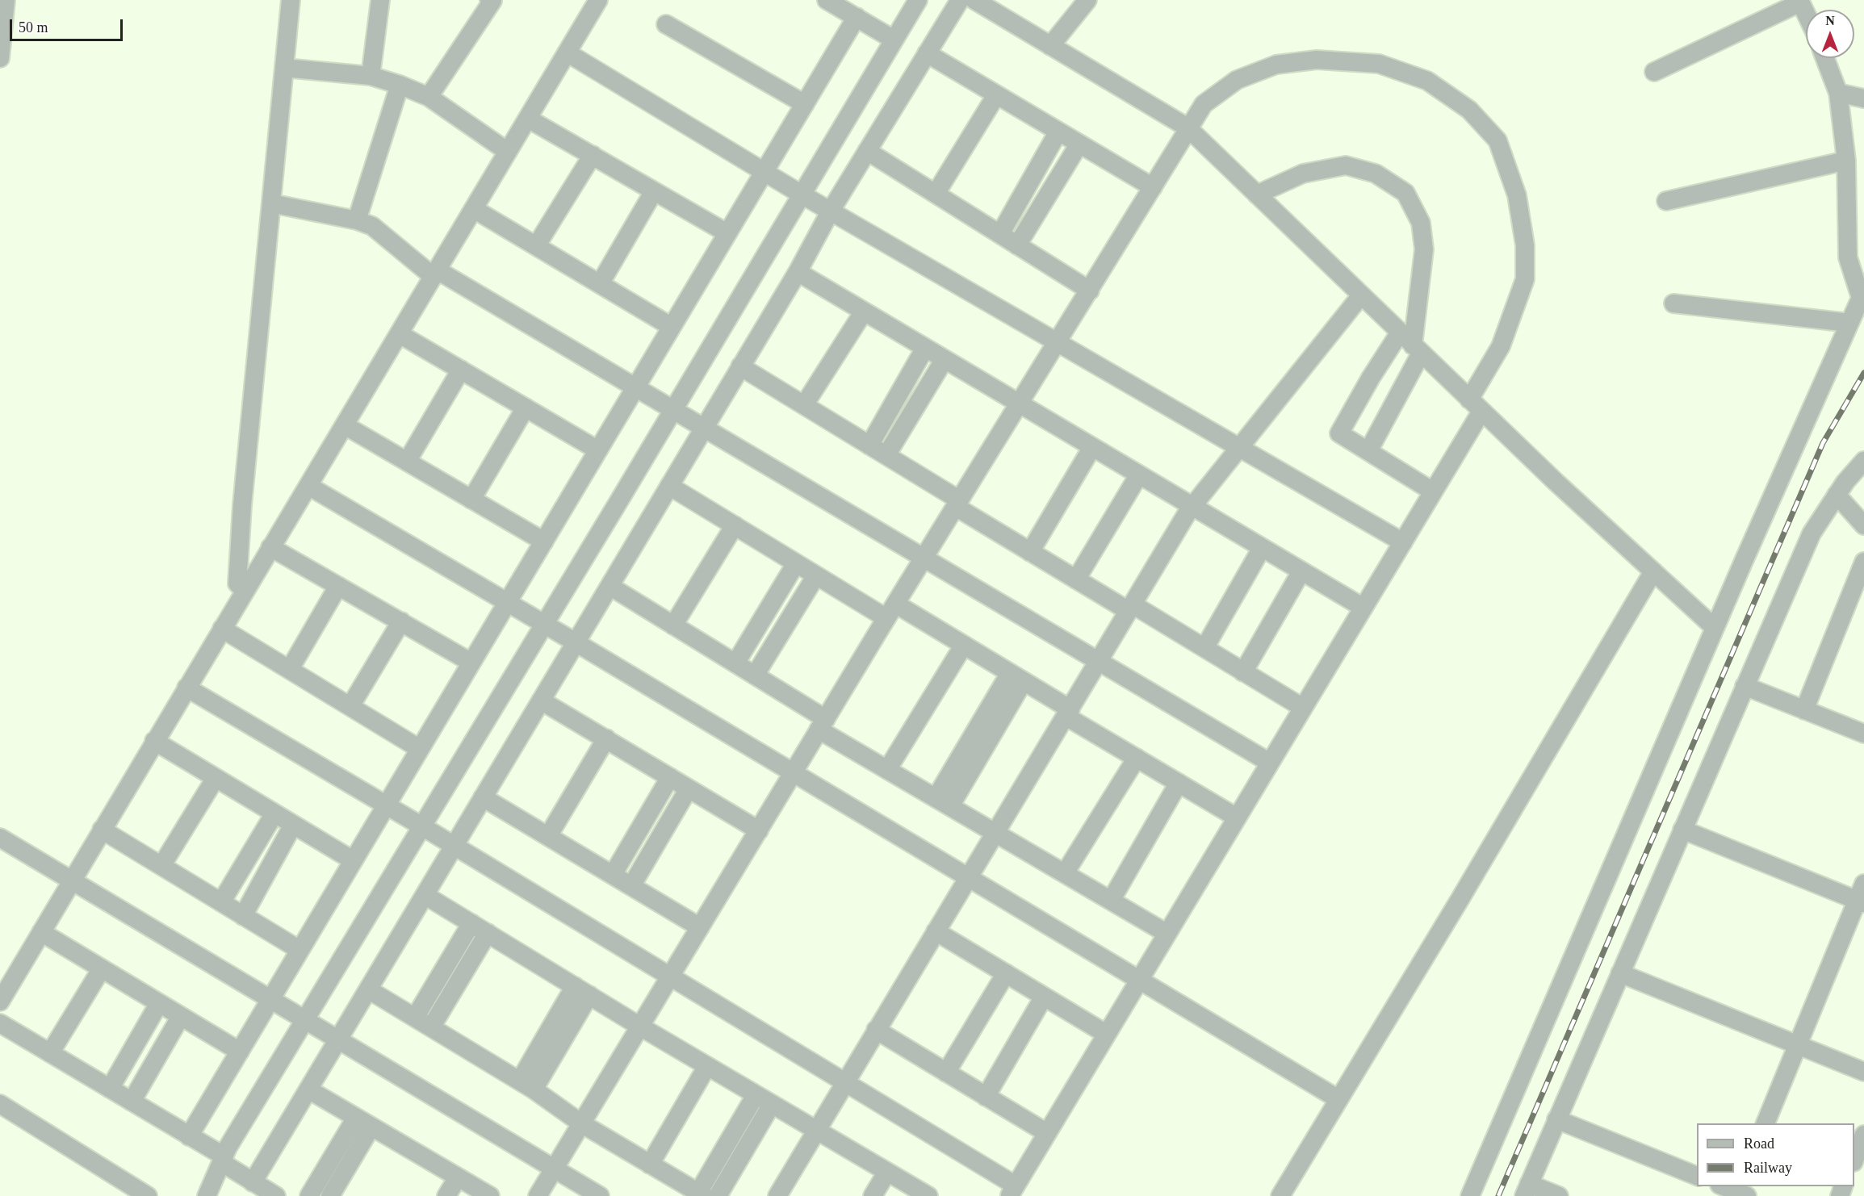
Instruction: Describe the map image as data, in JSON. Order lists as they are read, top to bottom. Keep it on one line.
{"legend":["Road","Railway"],"scale_bar":"50 m","north":"top"}
